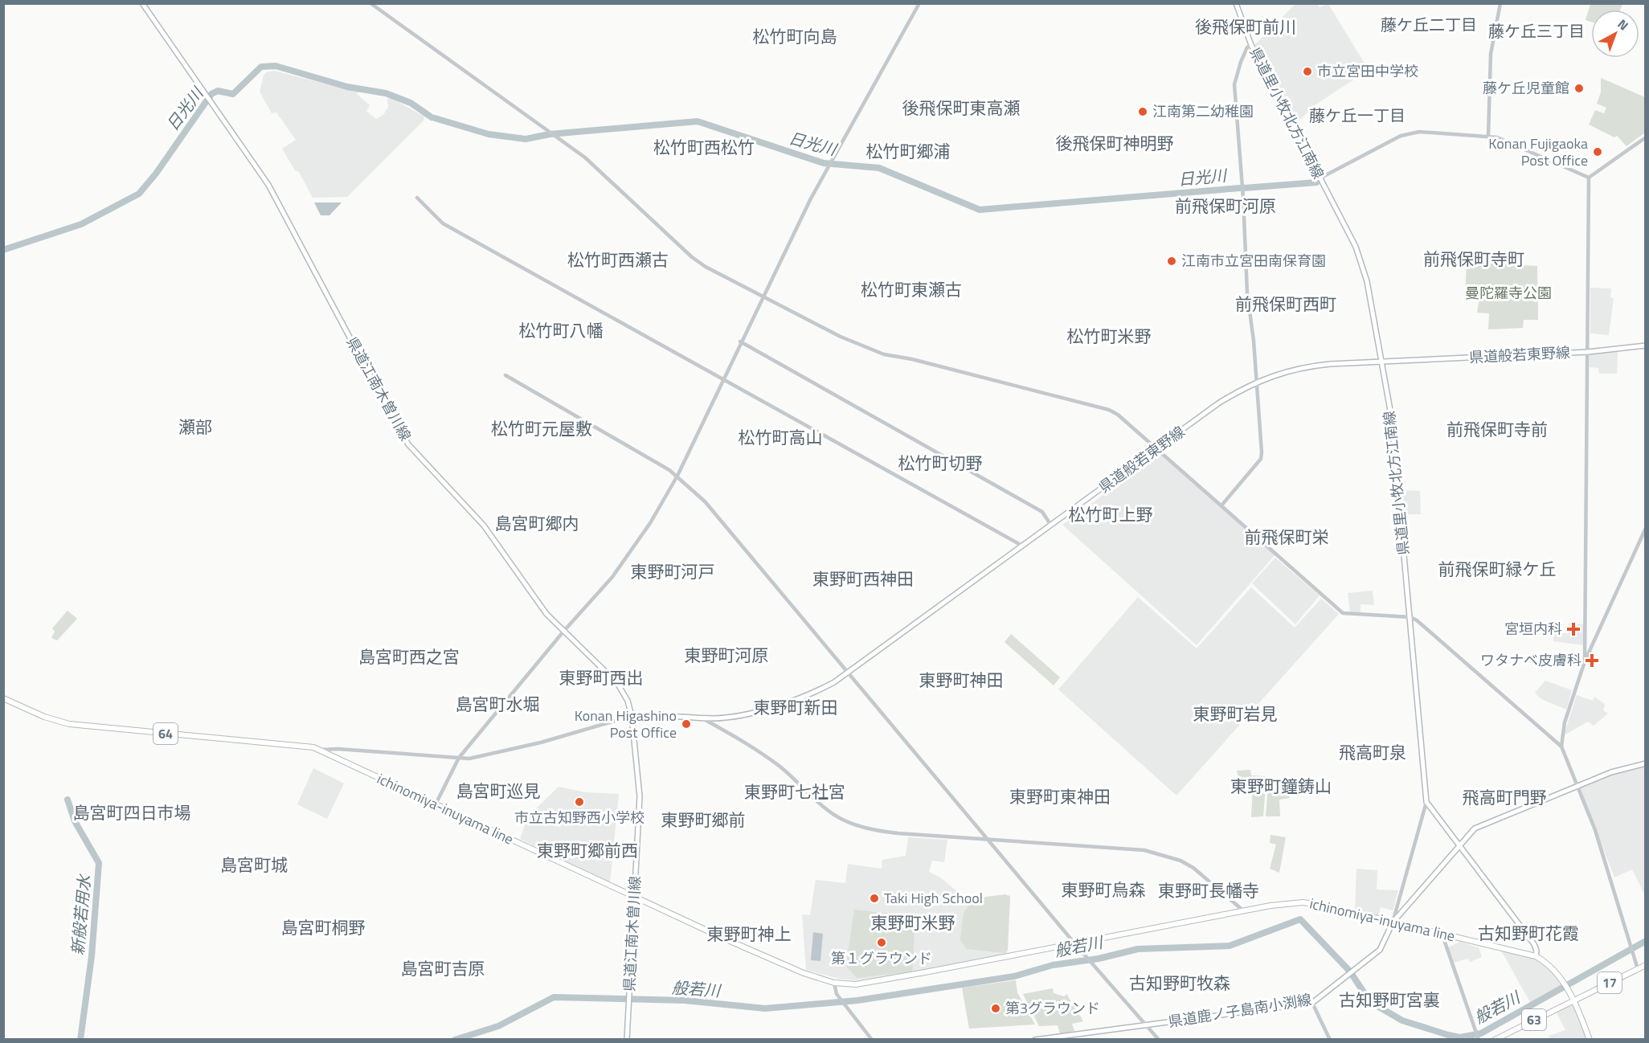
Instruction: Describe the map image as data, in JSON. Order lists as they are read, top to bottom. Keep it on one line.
{"streets":{"main road":["県道里小牧北方江南線","県道般若東野線","県道江南木曽川線","64","ichinomiya-inuyama line","17","県道鹿ノ子島南小渕線","63"]},"crossings":[["県道里小牧北方江南線","県道般若東野線"],["県道般若東野線","県道江南木曽川線"],["県道江南木曽川線","ichinomiya-inuyama line"],["ichinomiya-inuyama line","17"],["ichinomiya-inuyama line","県道鹿ノ子島南小渕線"],["ichinomiya-inuyama line","63"],["17","63"]],"districts":["藤ケ丘二丁目","後飛保町前川","藤ケ丘三丁目","松竹町向島","後飛保町東高瀬","藤ケ丘一丁目","後飛保町神明野","松竹町西松竹","松竹町郷浦","前飛保町河原","前飛保町寺町","松竹町西瀬古","松竹町東瀬古","前飛保町西町","松竹町八幡","松竹町米野","瀬部","松竹町元屋敷","前飛保町寺前","松竹町高山","松竹町切野","松竹町上野","島宮町郷内","前飛保町栄","前飛保町緑ケ丘","東野町河戸","東野町西神田","東野町河原","島宮町西之宮","東野町西出","東野町神田","島宮町水堀","東野町新田","東野町岩見","飛高町泉","東野町鐘鋳山","島宮町巡見","東野町七社宮","東野町東神田","飛高町門野","島宮町四日市場","東野町郷前","東野町郷前西","島宮町城","東野町烏森","東野町長幡寺","東野町米野","島宮町桐野","古知野町花霞","東野町神上","島宮町吉原","古知野町牧森","古知野町宮裏"],"water":["日光川","新般若用水","般若川"],"parks":["曼陀羅寺公園"],"places":{"other":["市立宮田中学校","藤ケ丘児童館","江南第二幼稚園","Konan Fujigaoka Post Office","江南市立宮田南保育園","Konan Higashino Post Office","市立古知野西小学校","Taki High School","第１グラウンド","第3グラウンド"],"health":["宮垣内科","ワタナベ皮膚科"]},"north":"top right"}
